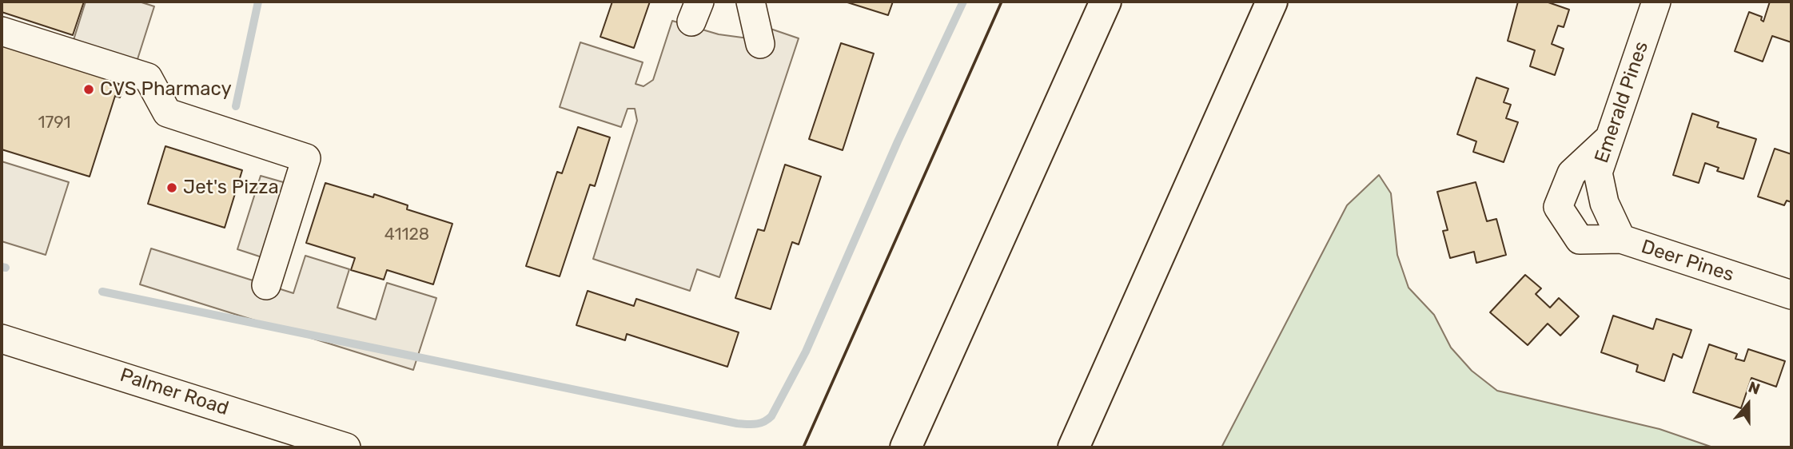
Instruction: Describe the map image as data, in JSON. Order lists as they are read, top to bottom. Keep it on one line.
{"streets":{"street":["Emerald Pines","Deer Pines","Palmer Road"]},"crossings":[["Emerald Pines","Deer Pines"]],"places":["CVS Pharmacy","Jet's Pizza"],"house_numbers":["1791","41128"],"north":"top"}
